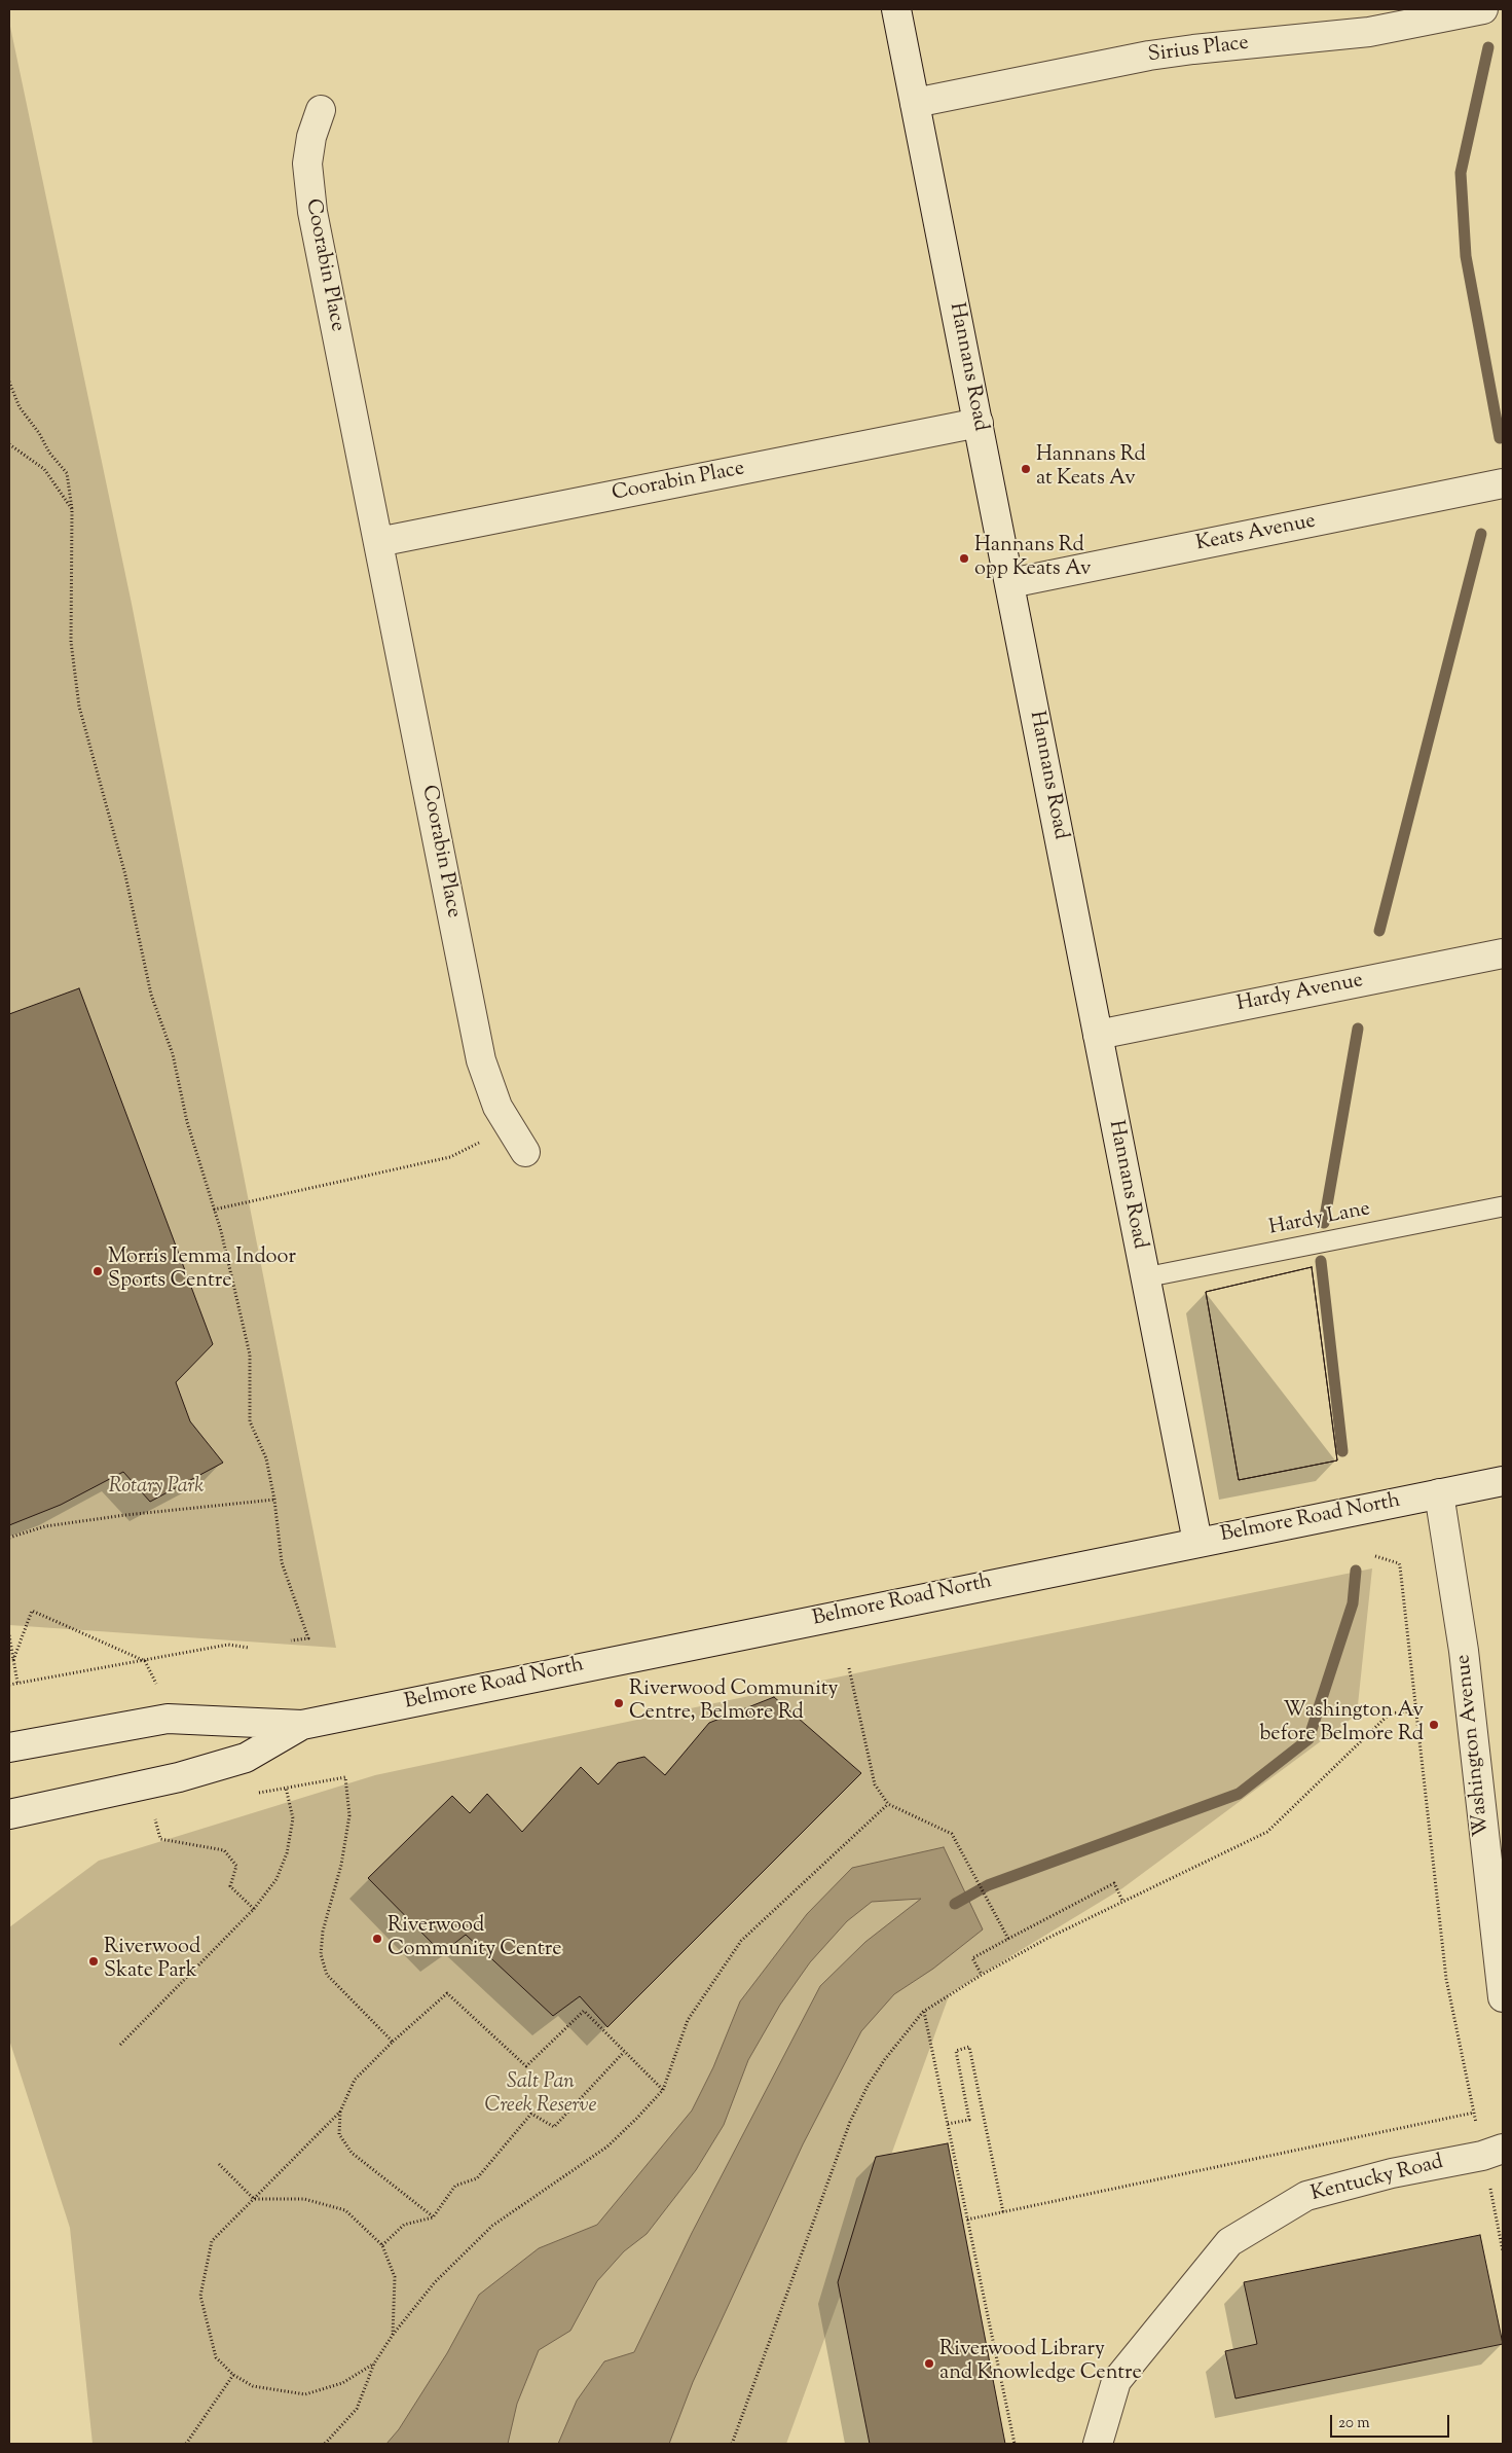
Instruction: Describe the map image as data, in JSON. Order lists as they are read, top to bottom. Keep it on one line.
{"streets":{"street":["Sirius Place","Coorabin Place","Hannans Road","Keats Avenue","Hardy Avenue","Belmore Road North","Washington Avenue","Kentucky Road"],"lane":["Hardy Lane"]},"crossings":[["Sirius Place","Hannans Road"],["Coorabin Place","Hannans Road"],["Hannans Road","Keats Avenue"],["Hannans Road","Hardy Avenue"],["Hannans Road","Hardy Lane"],["Hannans Road","Belmore Road North"],["Belmore Road North","Washington Avenue"]],"parks":["Rotary Park","Salt Pan Creek Reserve"],"places":["Hannans Rd at Keats Av","Hannans Rd opp Keats Av","Morris Iemma Indoor Sports Centre","Riverwood Community Centre, Belmore Rd","Washington Av before Belmore Rd","Riverwood Community Centre","Riverwood Skate Park","Riverwood Library and Knowledge Centre"],"scale_bar":"20 m"}
